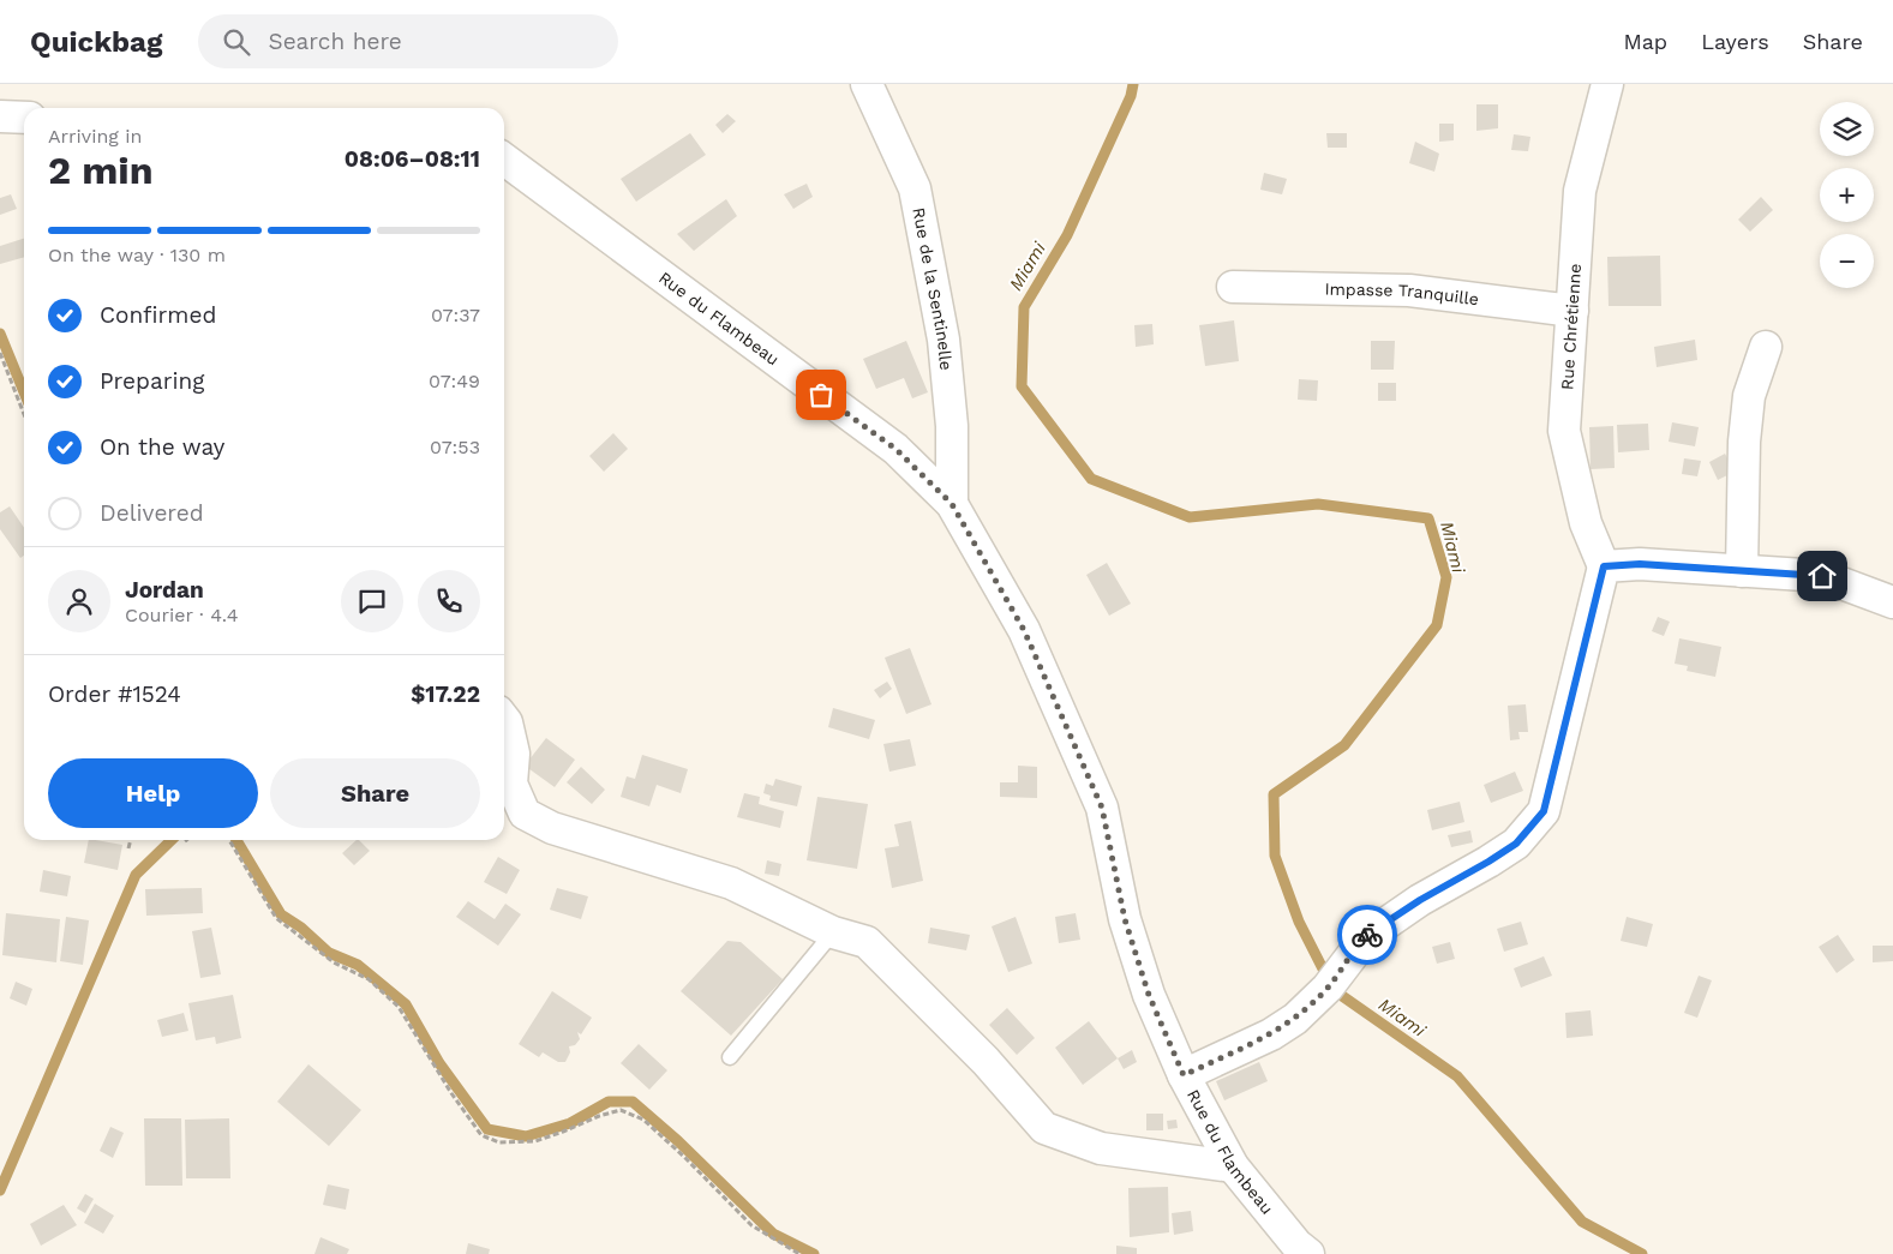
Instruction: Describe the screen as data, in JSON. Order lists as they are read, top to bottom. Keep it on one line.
{"streets":{"street":["Rue de la Sentinelle","Impasse Tranquille","Rue du Flambeau","Rue Chrétienne"]},"crossings":[["Rue de la Sentinelle","Rue du Flambeau"],["Impasse Tranquille","Rue Chrétienne"]],"water":["Miami"],"page":{"header":"Quickbag","search":"Search here","nav":["Map","Layers","Share"],"map_buttons":["+","−"],"heading":["2 min","Arriving in","08:06–08:11"],"panel":["Jordan","Courier · 4.4","Order #1524","$17.22"],"bar":"On the way · 130 m","list":[["Confirmed","07:37"],["Preparing","07:49"],["On the way","07:53"],"Delivered"],"buttons":["Help","Share"]}}
